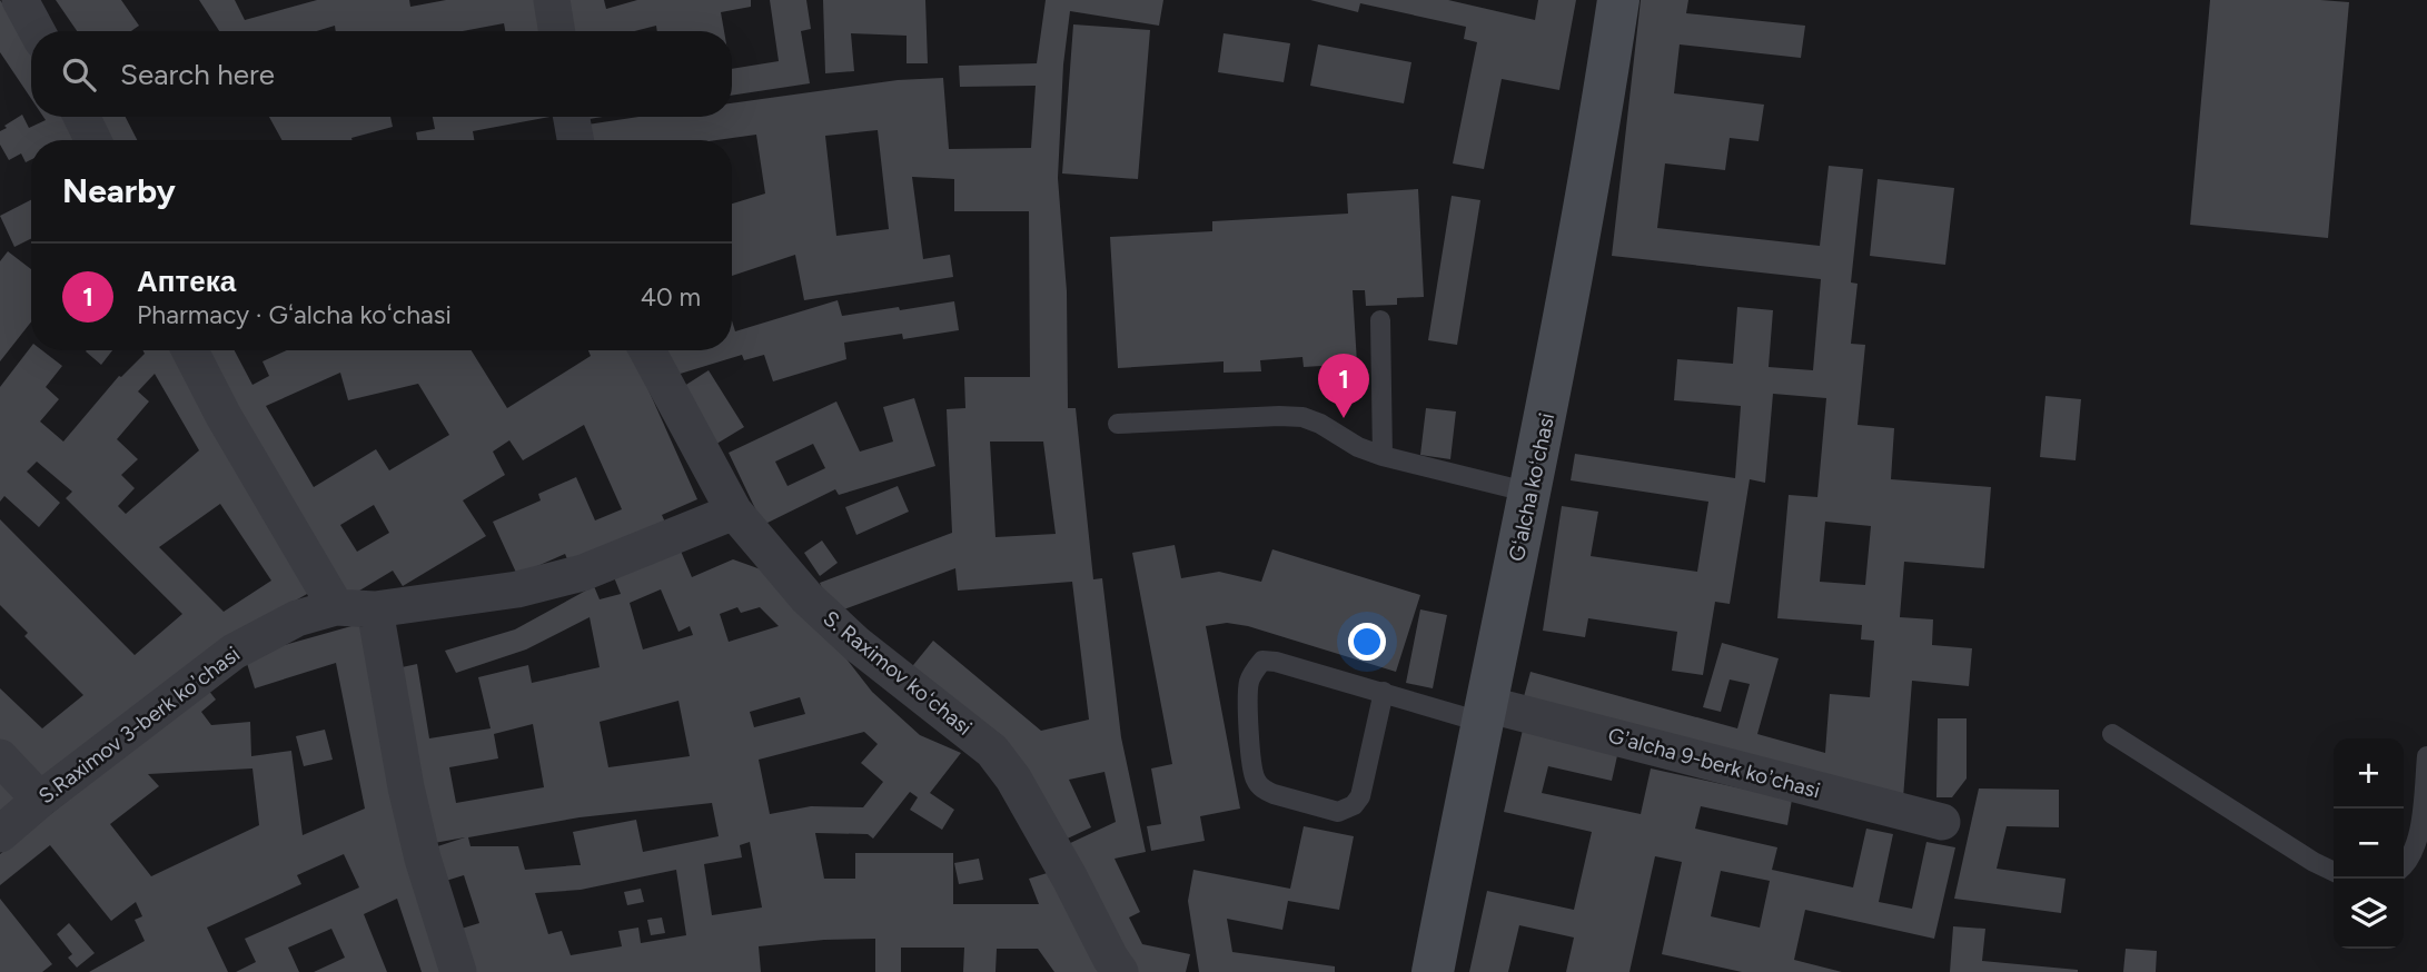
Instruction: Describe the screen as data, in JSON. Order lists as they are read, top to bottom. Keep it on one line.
{"streets":{"street":["Gʻalcha koʻchasi","S. Raximov koʻchasi","S.Raximov 3-berk koʼchasi","Gʼalcha 9-berk koʼchasi"]},"crossings":[["Gʻalcha koʻchasi","Gʼalcha 9-berk koʼchasi"],["S. Raximov koʻchasi","S.Raximov 3-berk koʼchasi"]],"page":{"search":"Search here","heading":"Nearby","list":[{"mark":"1","name":"Аптека","note":"Pharmacy · Gʻalcha koʻchasi","value":"40 m"}],"pins":"1","map_buttons":["+","−"]}}
